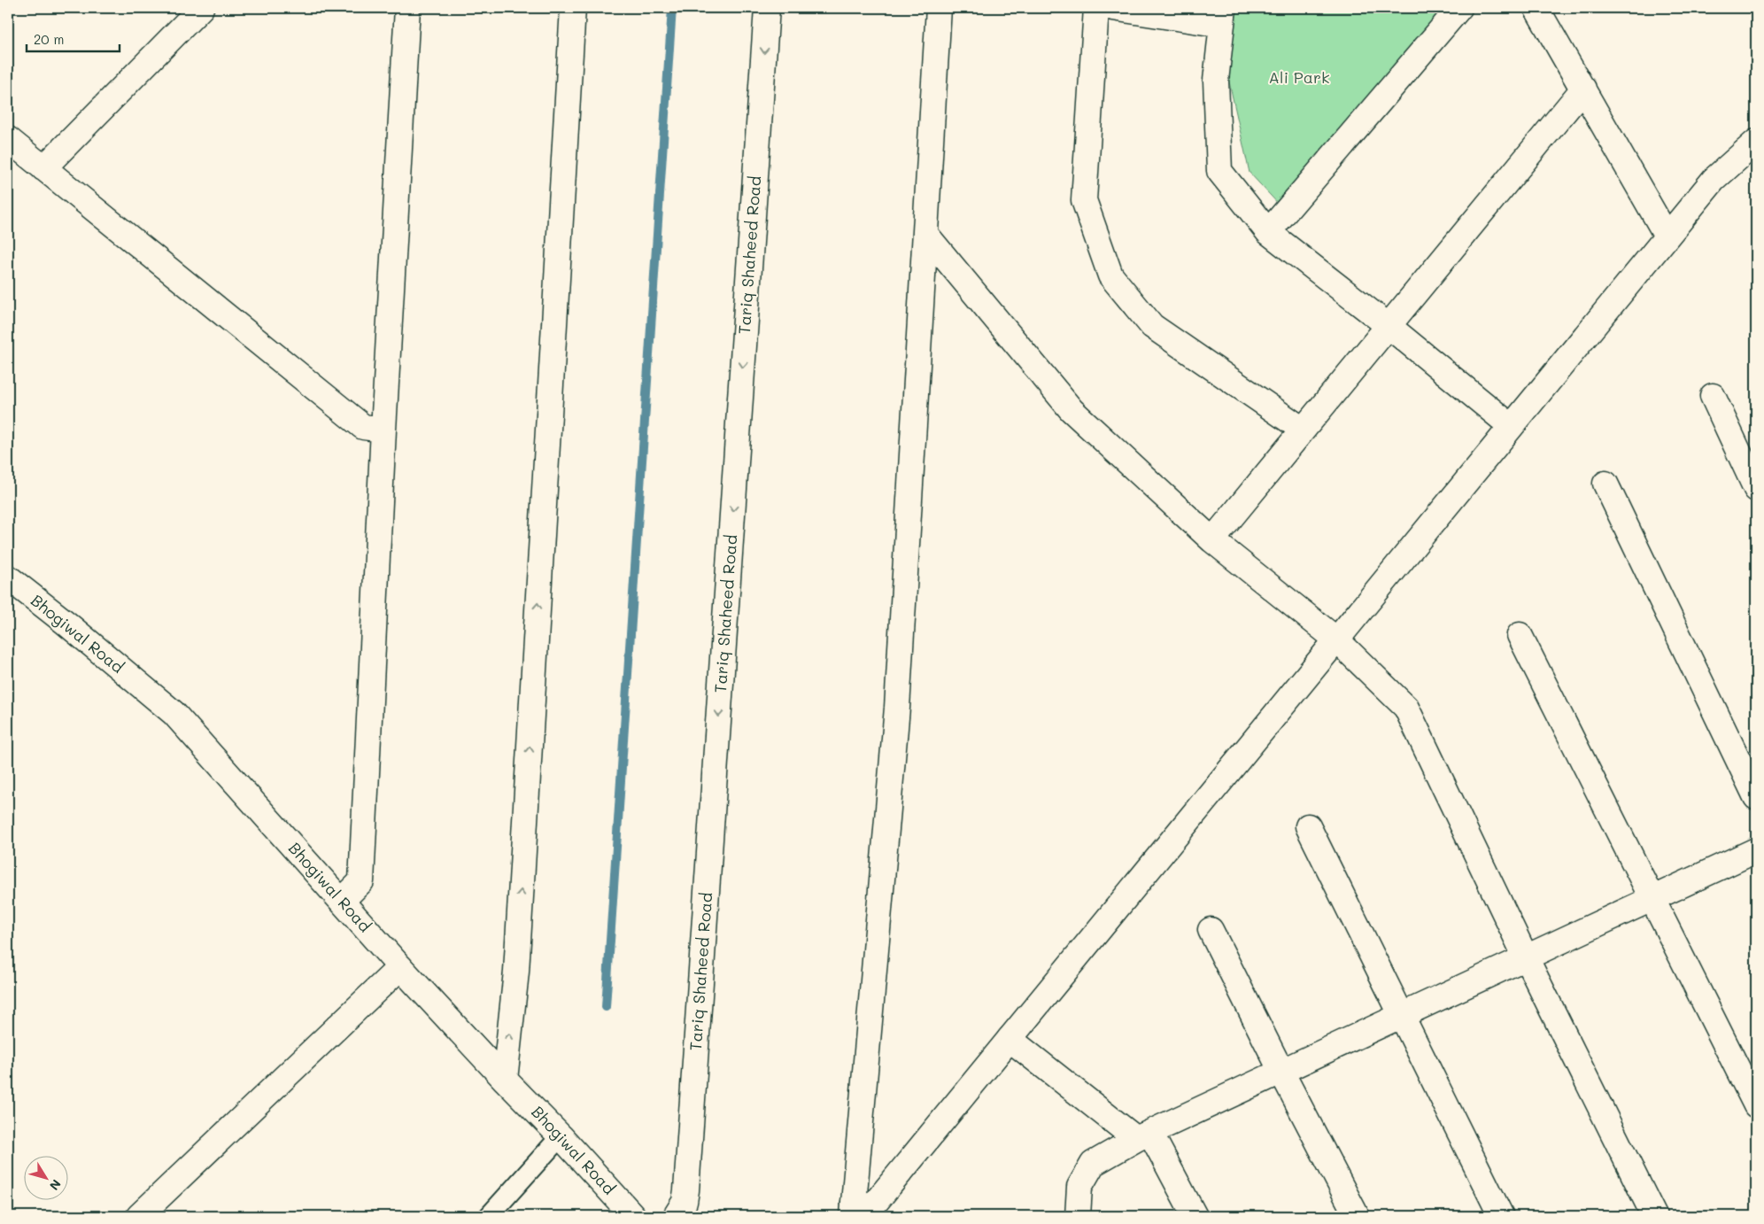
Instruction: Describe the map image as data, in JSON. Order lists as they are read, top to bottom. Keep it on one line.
{"streets":{"street":["Tariq Shaheed Road","Bhogiwal Road"]},"parks":["Ali Park"],"scale_bar":"20 m","north":"bottom right"}
